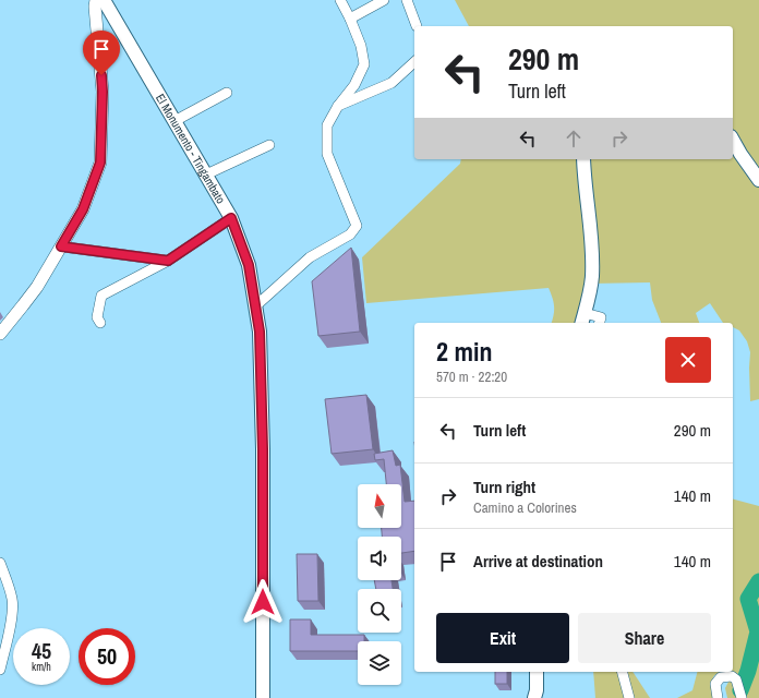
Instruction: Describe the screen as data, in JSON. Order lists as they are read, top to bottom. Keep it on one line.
{"streets":{"main road":["El Monumento - Tingambato"]},"north":"top","page":{"turn":["290 m","Turn left"],"heading":["2 min","570 m · 22:20"],"list":[{"name":"Turn left","value":"290 m"},{"name":"Turn right","note":"Camino a Colorines","value":"140 m"},{"name":"Arrive at destination","value":"140 m"}],"buttons":["Exit","Share"],"speed":"45 km/h","limit":"50"}}
